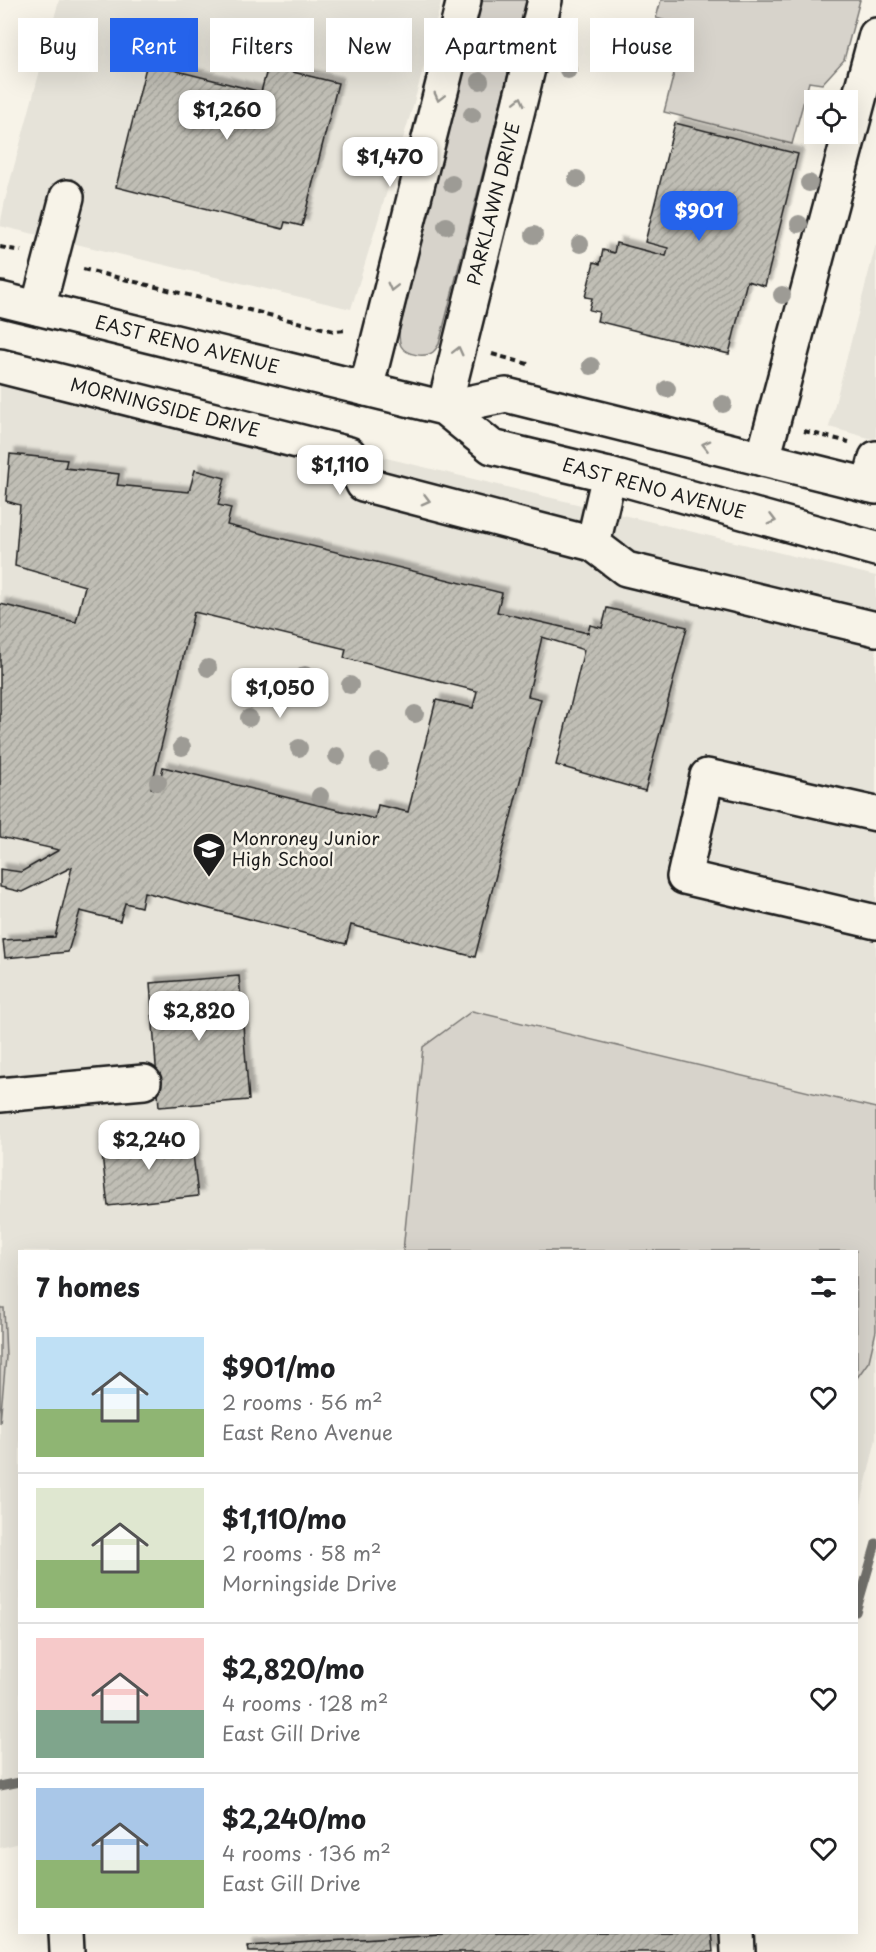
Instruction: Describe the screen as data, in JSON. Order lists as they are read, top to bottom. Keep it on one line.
{"streets":{"street":["PARKLAWN DRIVE","EAST RENO AVENUE","MORNINGSIDE DRIVE"]},"crossings":[["PARKLAWN DRIVE","EAST RENO AVENUE"]],"one_way":["MORNINGSIDE DRIVE"],"places":{"school or university":["Monroney Junior High School"]},"page":{"chip":["Buy","Rent","Filters","New","Apartment","House"],"price":["$1,260","$1,470","$901","$1,110","$1,050","$2,820","$2,240"],"heading":"7 homes","list":[{"name":"$901/mo","note":"2 rooms · 56 m² · East Reno Avenue"},{"name":"$1,110/mo","note":"2 rooms · 58 m² · Morningside Drive"},{"name":"$2,820/mo","note":"4 rooms · 128 m² · East Gill Drive"},{"name":"$2,240/mo","note":"4 rooms · 136 m² · East Gill Drive"}]}}
